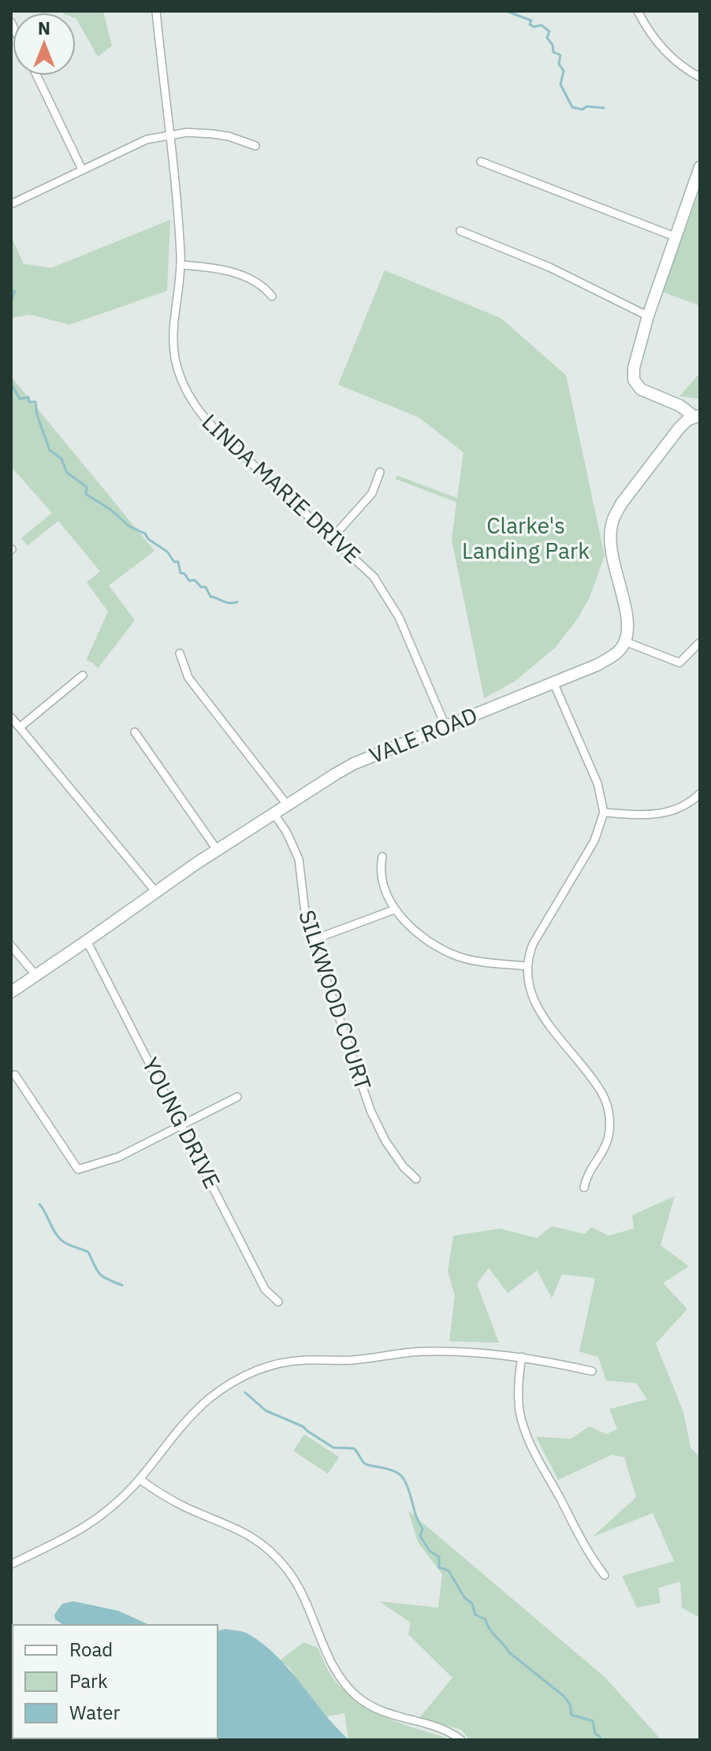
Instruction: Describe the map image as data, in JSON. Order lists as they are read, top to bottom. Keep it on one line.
{"streets":{"main road":["VALE ROAD"],"street":["LINDA MARIE DRIVE","SILKWOOD COURT","YOUNG DRIVE"]},"crossings":[["LINDA MARIE DRIVE","VALE ROAD"],["VALE ROAD","SILKWOOD COURT"],["VALE ROAD","YOUNG DRIVE"]],"parks":["Clarke's Landing Park"],"legend":["Road","Park","Water"],"north":"top"}
